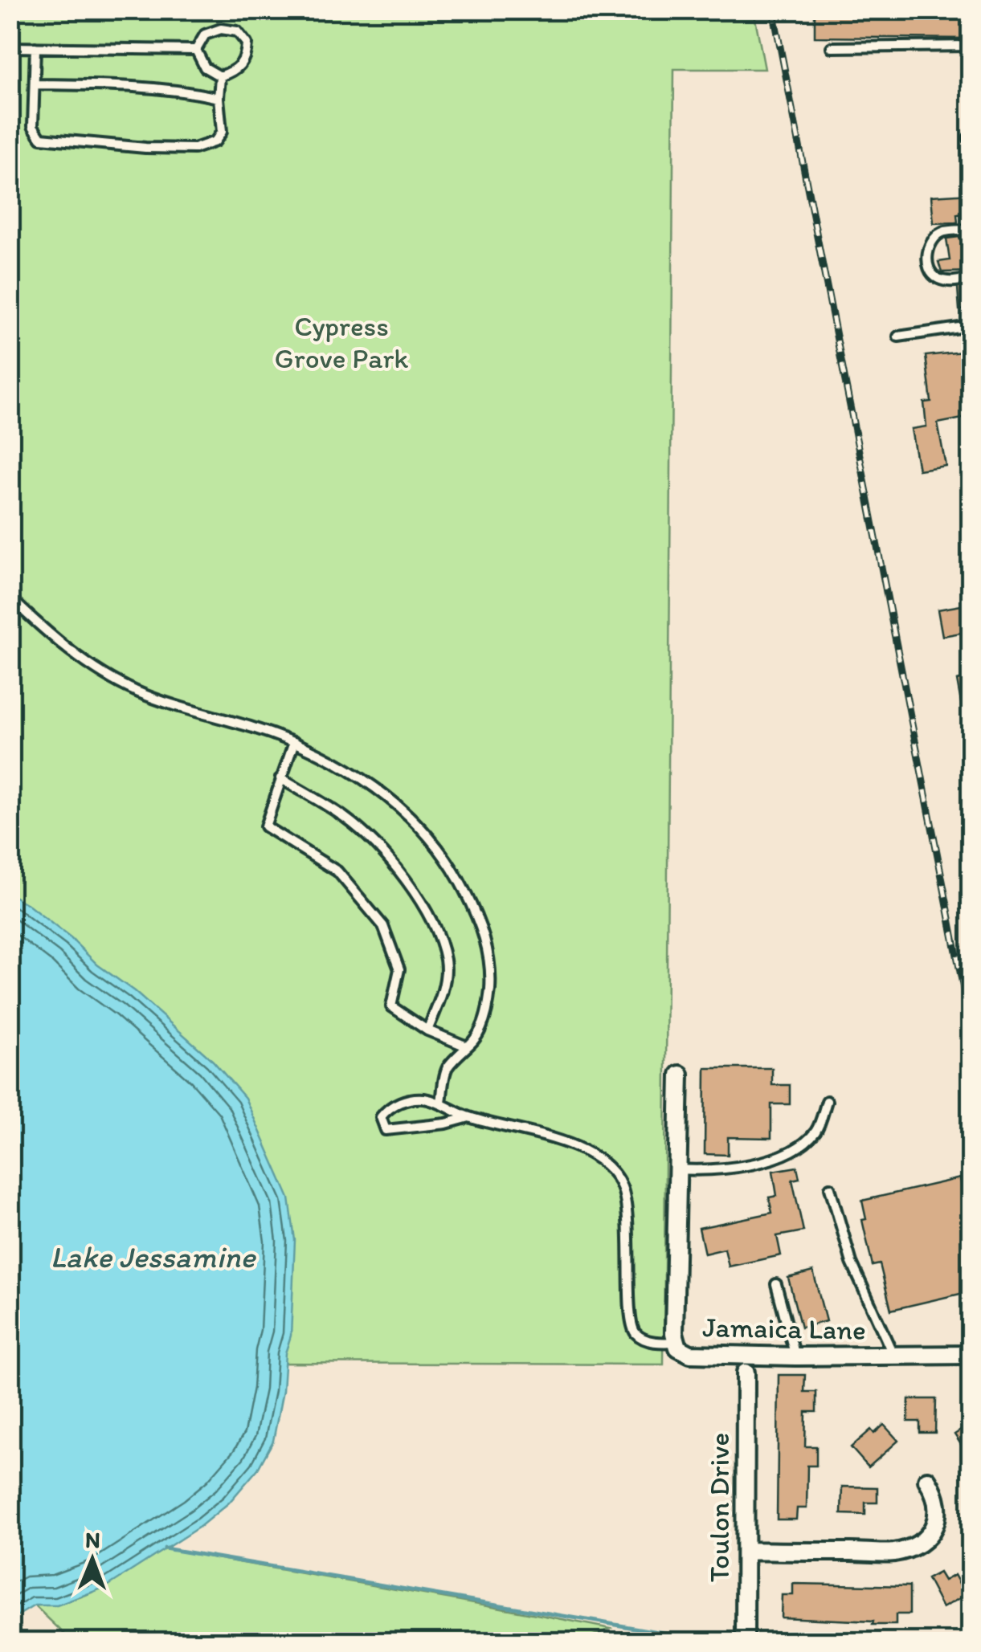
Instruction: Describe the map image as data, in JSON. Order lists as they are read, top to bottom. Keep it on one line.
{"streets":{"street":["Jamaica Lane","Toulon Drive"]},"water":["Lake Jessamine"],"parks":["Cypress Grove Park"],"north":"top"}
